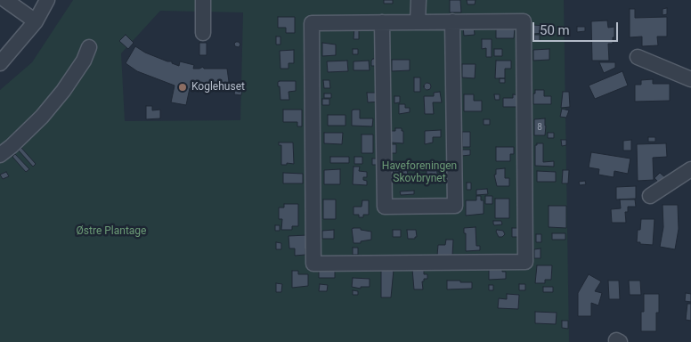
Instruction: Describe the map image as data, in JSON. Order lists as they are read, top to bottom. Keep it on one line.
{"parks":["Haveforeningen Skovbrynet","Østre Plantage"],"places":["Koglehuset"],"house_numbers":["8"],"scale_bar":"50 m"}
